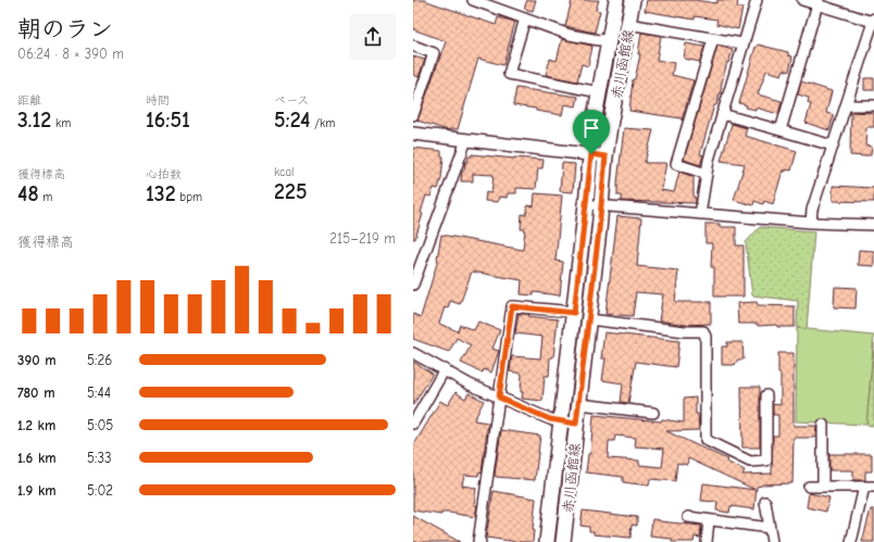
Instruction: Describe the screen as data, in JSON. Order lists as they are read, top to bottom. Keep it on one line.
{"streets":{"main road":["赤川函館線"]},"page":{"heading":["朝のラン","06:24 · 8 × 390 m"],"stats":[["距離","3.12 km"],["時間","16:51"],["ペース","5:24 /km"],["獲得標高","48 m"],["心拍数","132 bpm"],["kcal","225"]],"chart":["獲得標高","215–219 m"],"list":[{"name":"390 m","note":"5:26"},{"name":"780 m","note":"5:44"},{"name":"1.2 km","note":"5:05"},{"name":"1.6 km","note":"5:33"},{"name":"1.9 km","note":"5:02"}]}}
